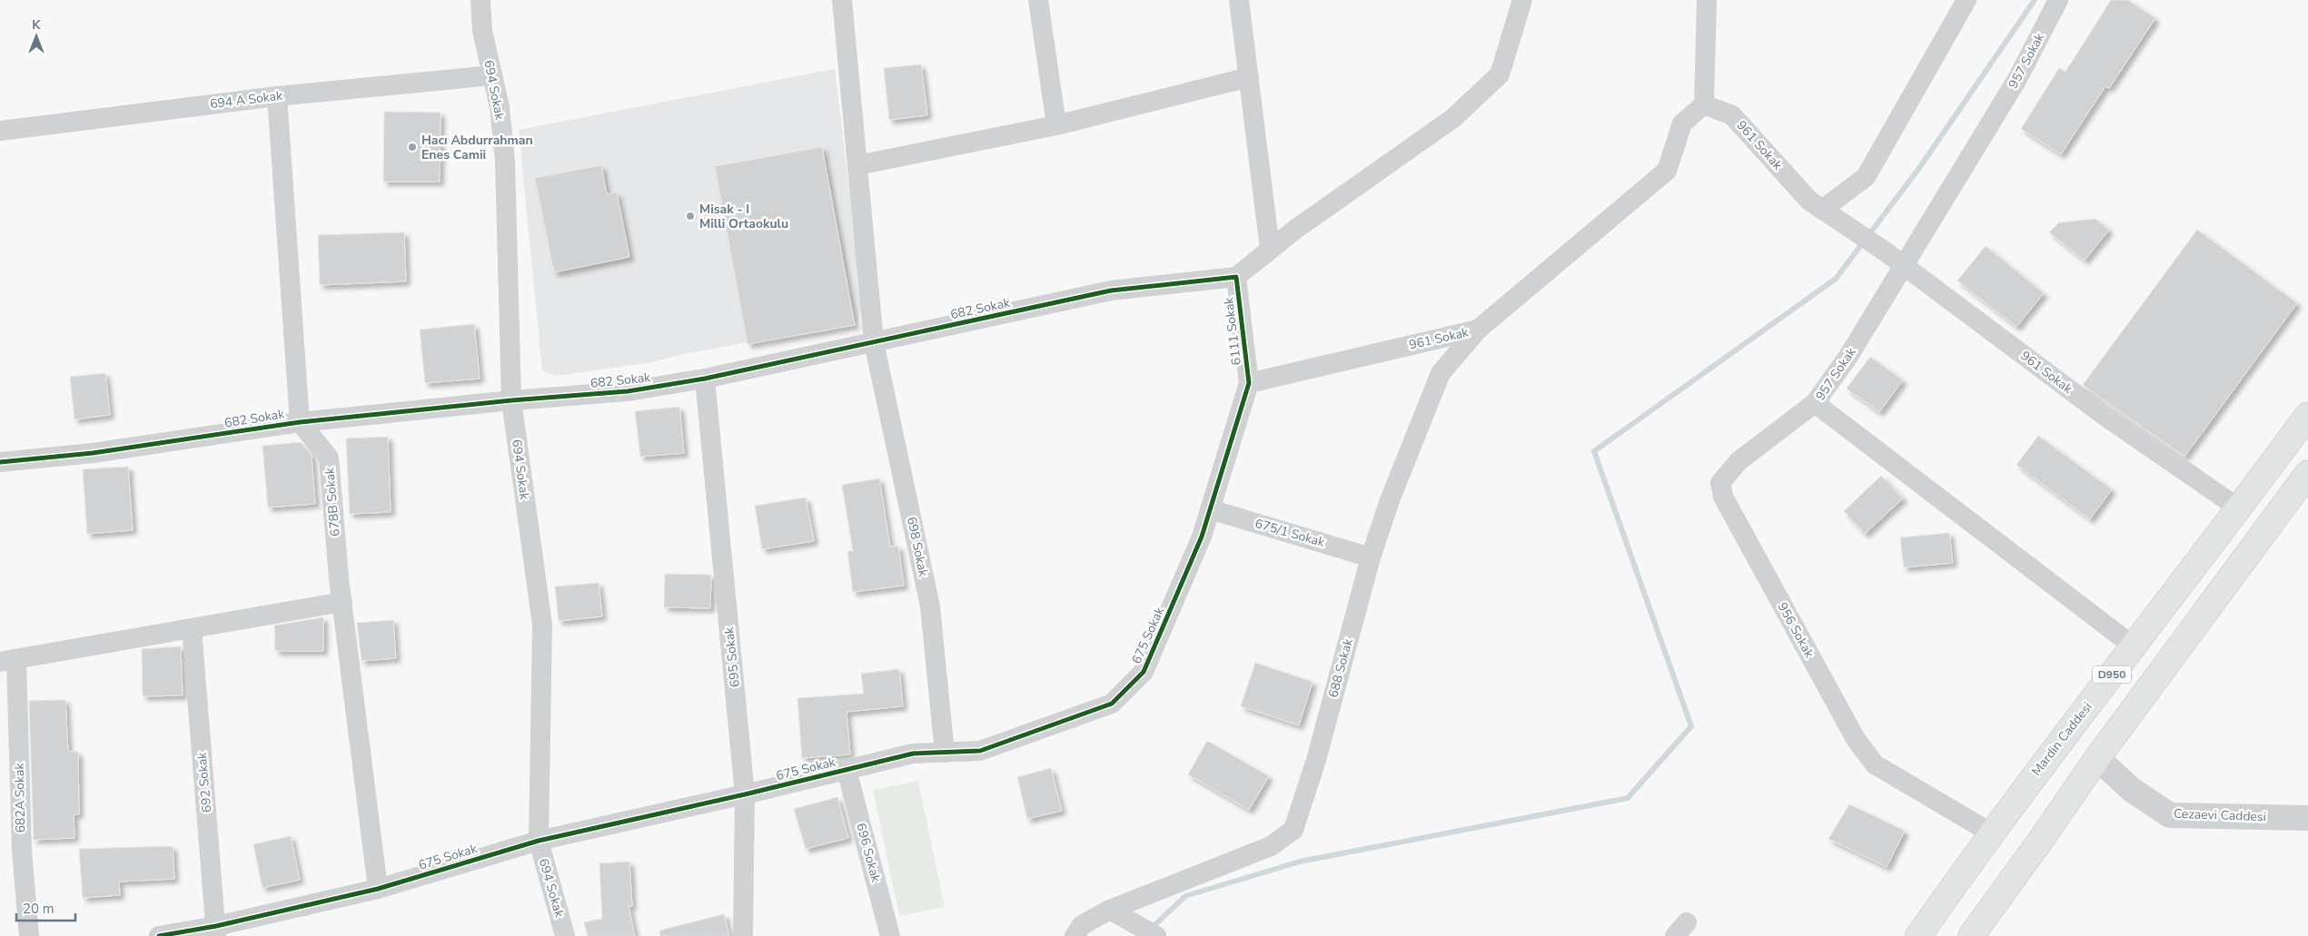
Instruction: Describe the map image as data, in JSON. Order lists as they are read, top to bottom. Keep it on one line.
{"streets":{"highway":["D950","Mardin Caddesi"],"street":["957 Sokak","694 Sokak","694 A Sokak","961 Sokak","682 Sokak","6111 Sokak","678B Sokak","675/1 Sokak","698 Sokak","956 Sokak","675 Sokak","695 Sokak","688 Sokak","692 Sokak","682A Sokak","Cezaevi Caddesi","696 Sokak"]},"crossings":[["957 Sokak","961 Sokak"],["957 Sokak","956 Sokak"],["957 Sokak","Mardin Caddesi"],["694 Sokak","694 A Sokak"],["694 Sokak","682 Sokak"],["694 Sokak","675 Sokak"],["961 Sokak","6111 Sokak"],["961 Sokak","675 Sokak"],["961 Sokak","688 Sokak"],["961 Sokak","Mardin Caddesi"],["682 Sokak","6111 Sokak"],["682 Sokak","678B Sokak"],["682 Sokak","698 Sokak"],["682 Sokak","695 Sokak"],["6111 Sokak","675 Sokak"],["678B Sokak","675 Sokak"],["675/1 Sokak","675 Sokak"],["675/1 Sokak","688 Sokak"],["698 Sokak","675 Sokak"],["956 Sokak","Mardin Caddesi"],["675 Sokak","695 Sokak"],["675 Sokak","692 Sokak"],["675 Sokak","696 Sokak"],["D950","Cezaevi Caddesi"]],"places":["Hacı Abdurrahman Enes Camii","Misak - I Milli Ortaokulu"],"scale_bar":"20 m","north":"top"}
